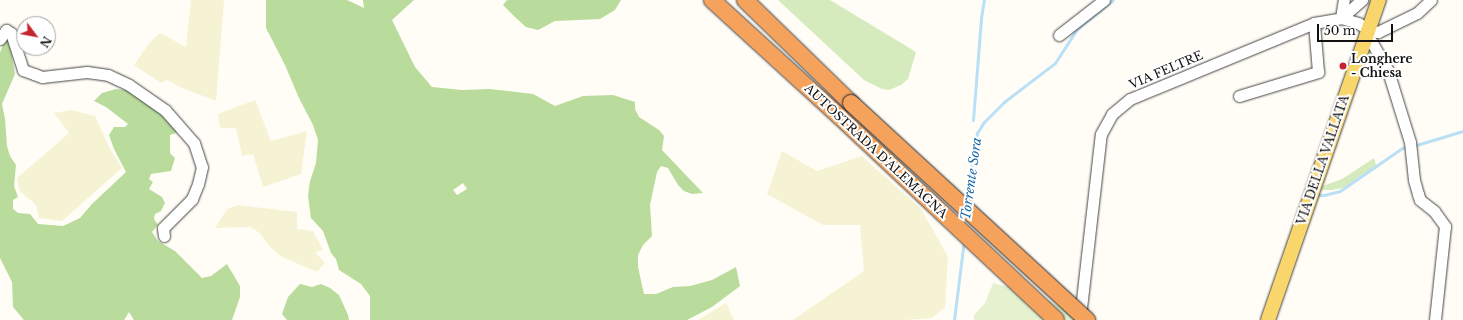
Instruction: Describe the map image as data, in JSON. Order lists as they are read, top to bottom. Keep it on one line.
{"streets":{"highway":["AUTOSTRADA D'ALEMAGNA"],"main road":["VIA DELLA VALLATA"],"street":["VIA FELTRE"]},"crossings":[["VIA FELTRE","VIA DELLA VALLATA"]],"water":["Torrente Sora"],"places":["Longhere - Chiesa"],"scale_bar":"50 m","north":"bottom right"}
